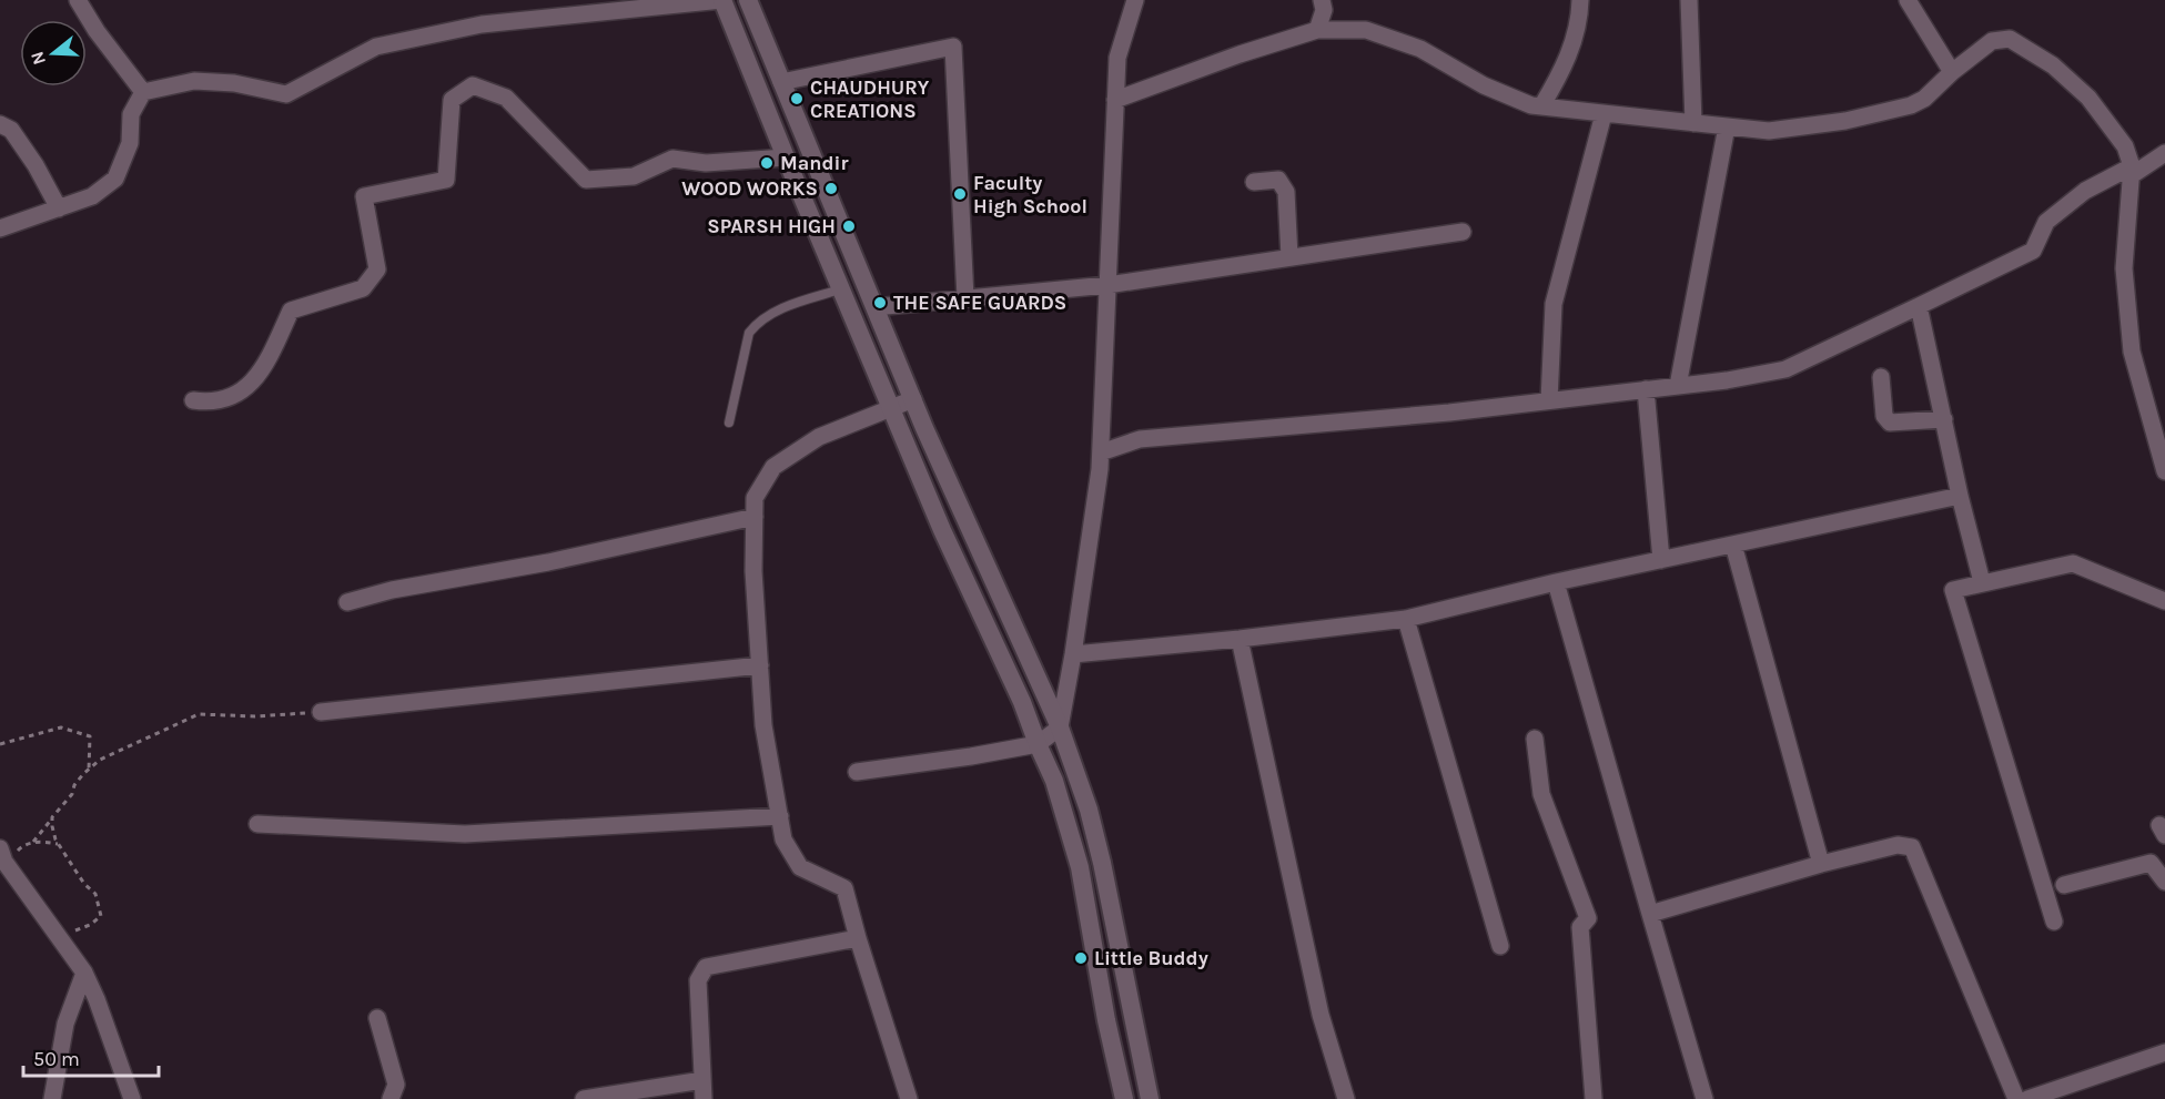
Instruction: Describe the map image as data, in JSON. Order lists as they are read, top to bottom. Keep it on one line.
{"places":["CHAUDHURY CREATIONS","Mandir","WOOD WORKS","Faculty High School","SPARSH HIGH","THE SAFE GUARDS","Little Buddy"],"scale_bar":"50 m","north":"left"}
